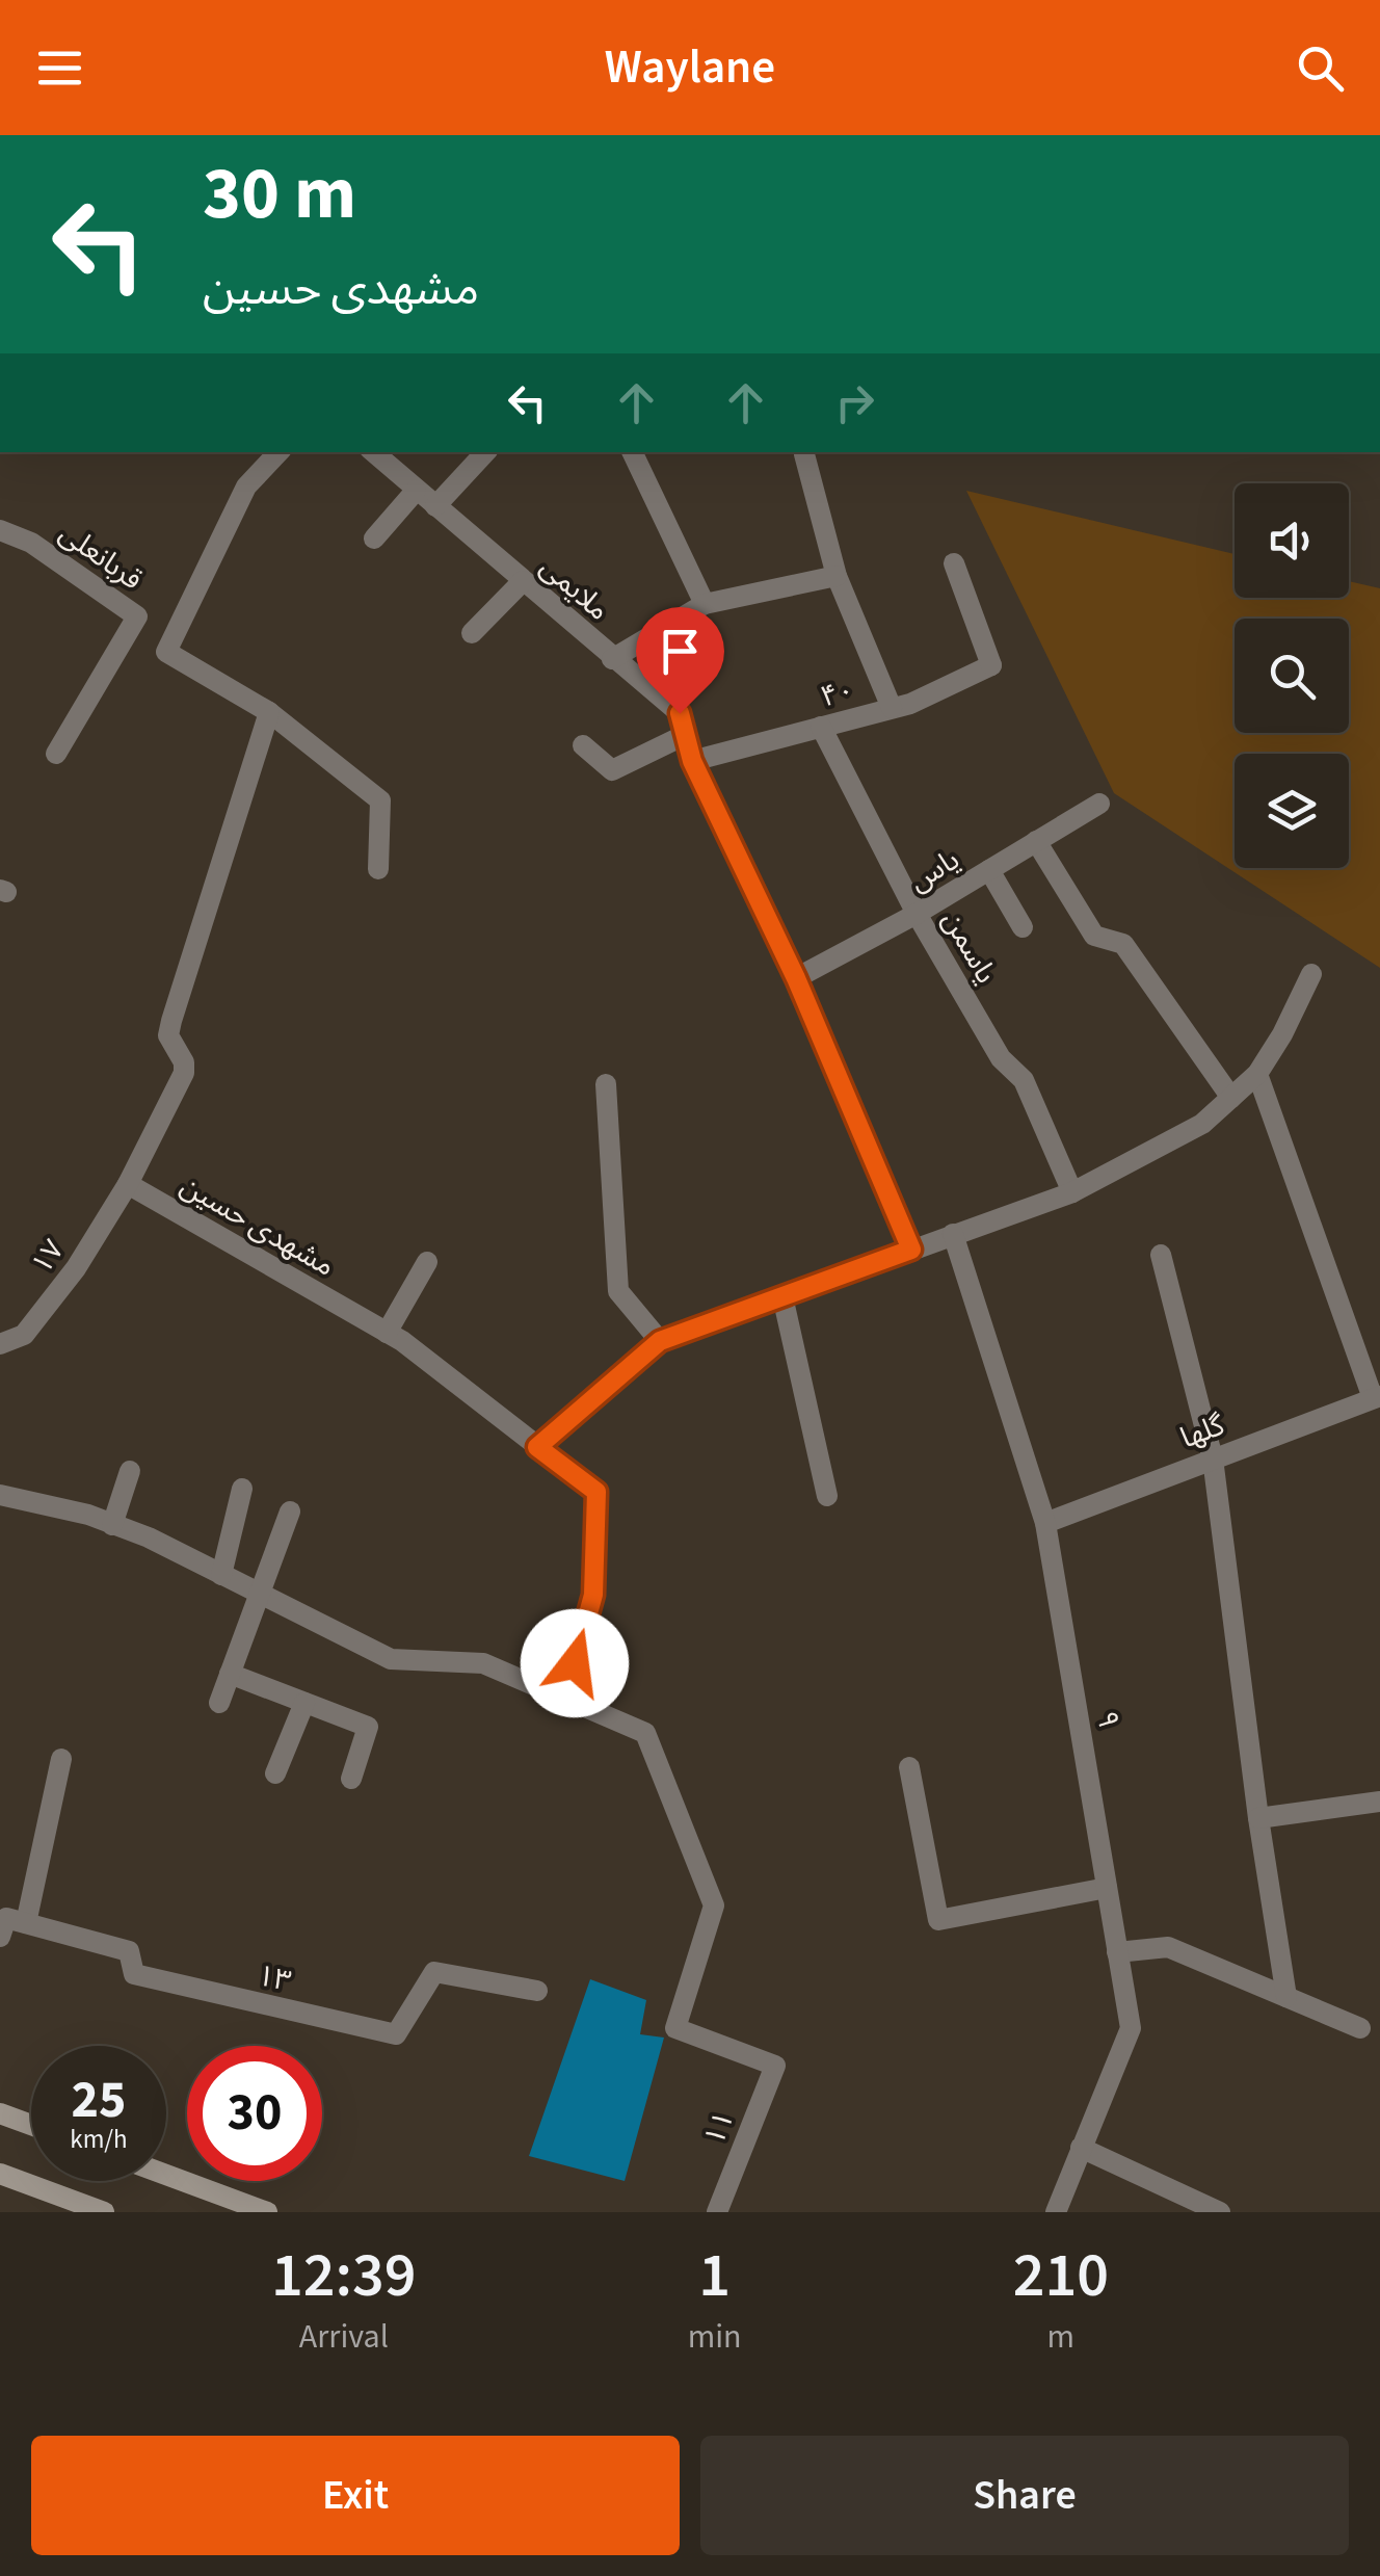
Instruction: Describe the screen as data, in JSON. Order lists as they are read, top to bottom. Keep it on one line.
{"streets":{"street":["قربانعلی","ملایمی","۴۰","یاس","یاسمن","مشهدی حسین","۱۷","گلها","۹","۱۳","۱۱"]},"crossings":[["ملایمی","۴۰"],["ملایمی","یاس"],["۴۰","یاسمن"],["یاس","یاسمن"],["مشهدی حسین","۱۷"],["مشهدی حسین","۱۱"],["گلها","۹"]],"page":{"header":"Waylane","turn":["30 m","مشهدی حسین"],"speed":"25 km/h","limit":"30","eta":["12:39","Arrival","1","min","210","m"],"buttons":["Exit","Share"]}}
